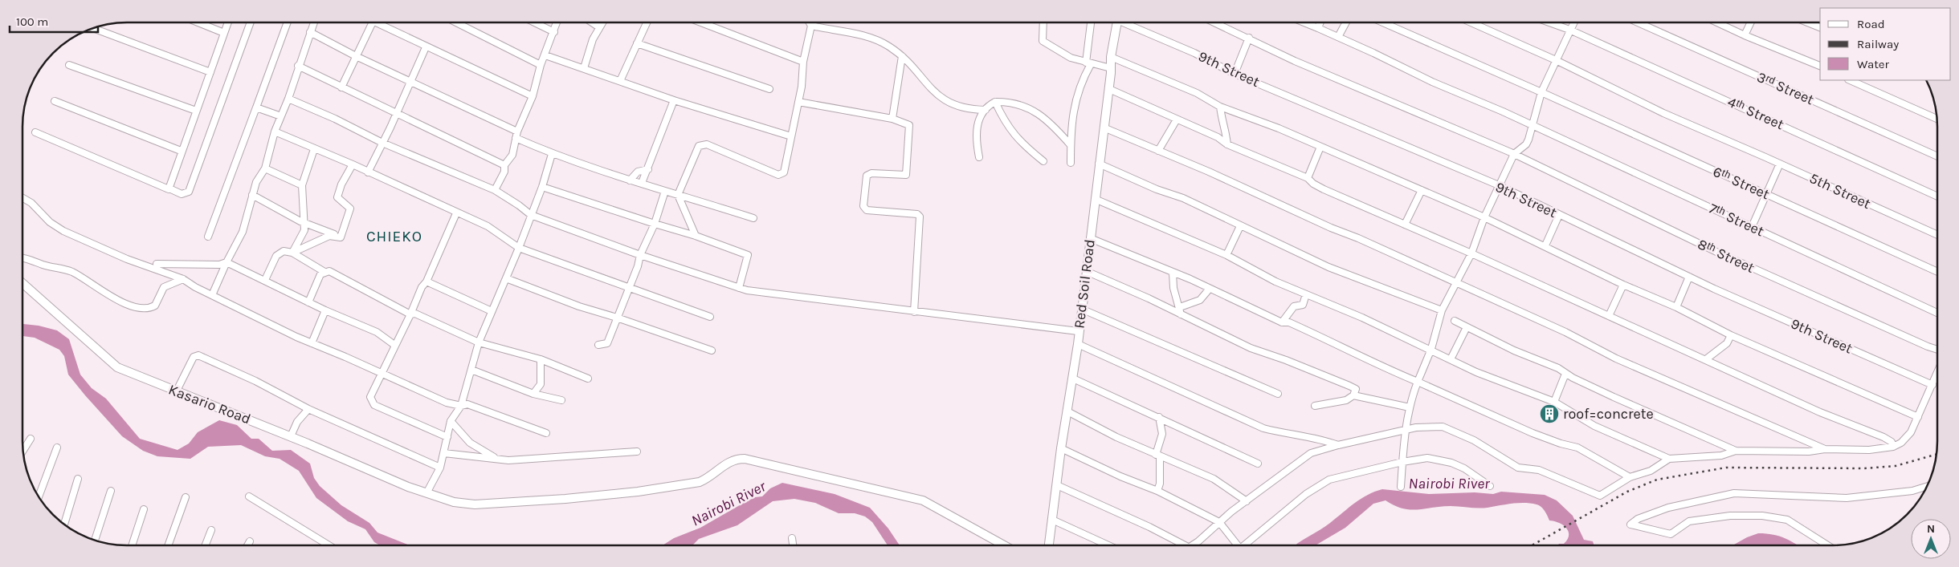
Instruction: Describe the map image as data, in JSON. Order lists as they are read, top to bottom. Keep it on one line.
{"streets":{"street":["9th Street","3ʳᵈ Street","4ᵗʰ Street","6ᵗʰ Street","5th Street","7ᵗʰ Street","8ᵗʰ Street","Red Soil Road","Kasario Road"]},"districts":["CHIEKO"],"water":["Nairobi River"],"places":{"building":["roof=concrete"]},"legend":["Road","Railway","Water"],"scale_bar":"100 m","north":"top"}
